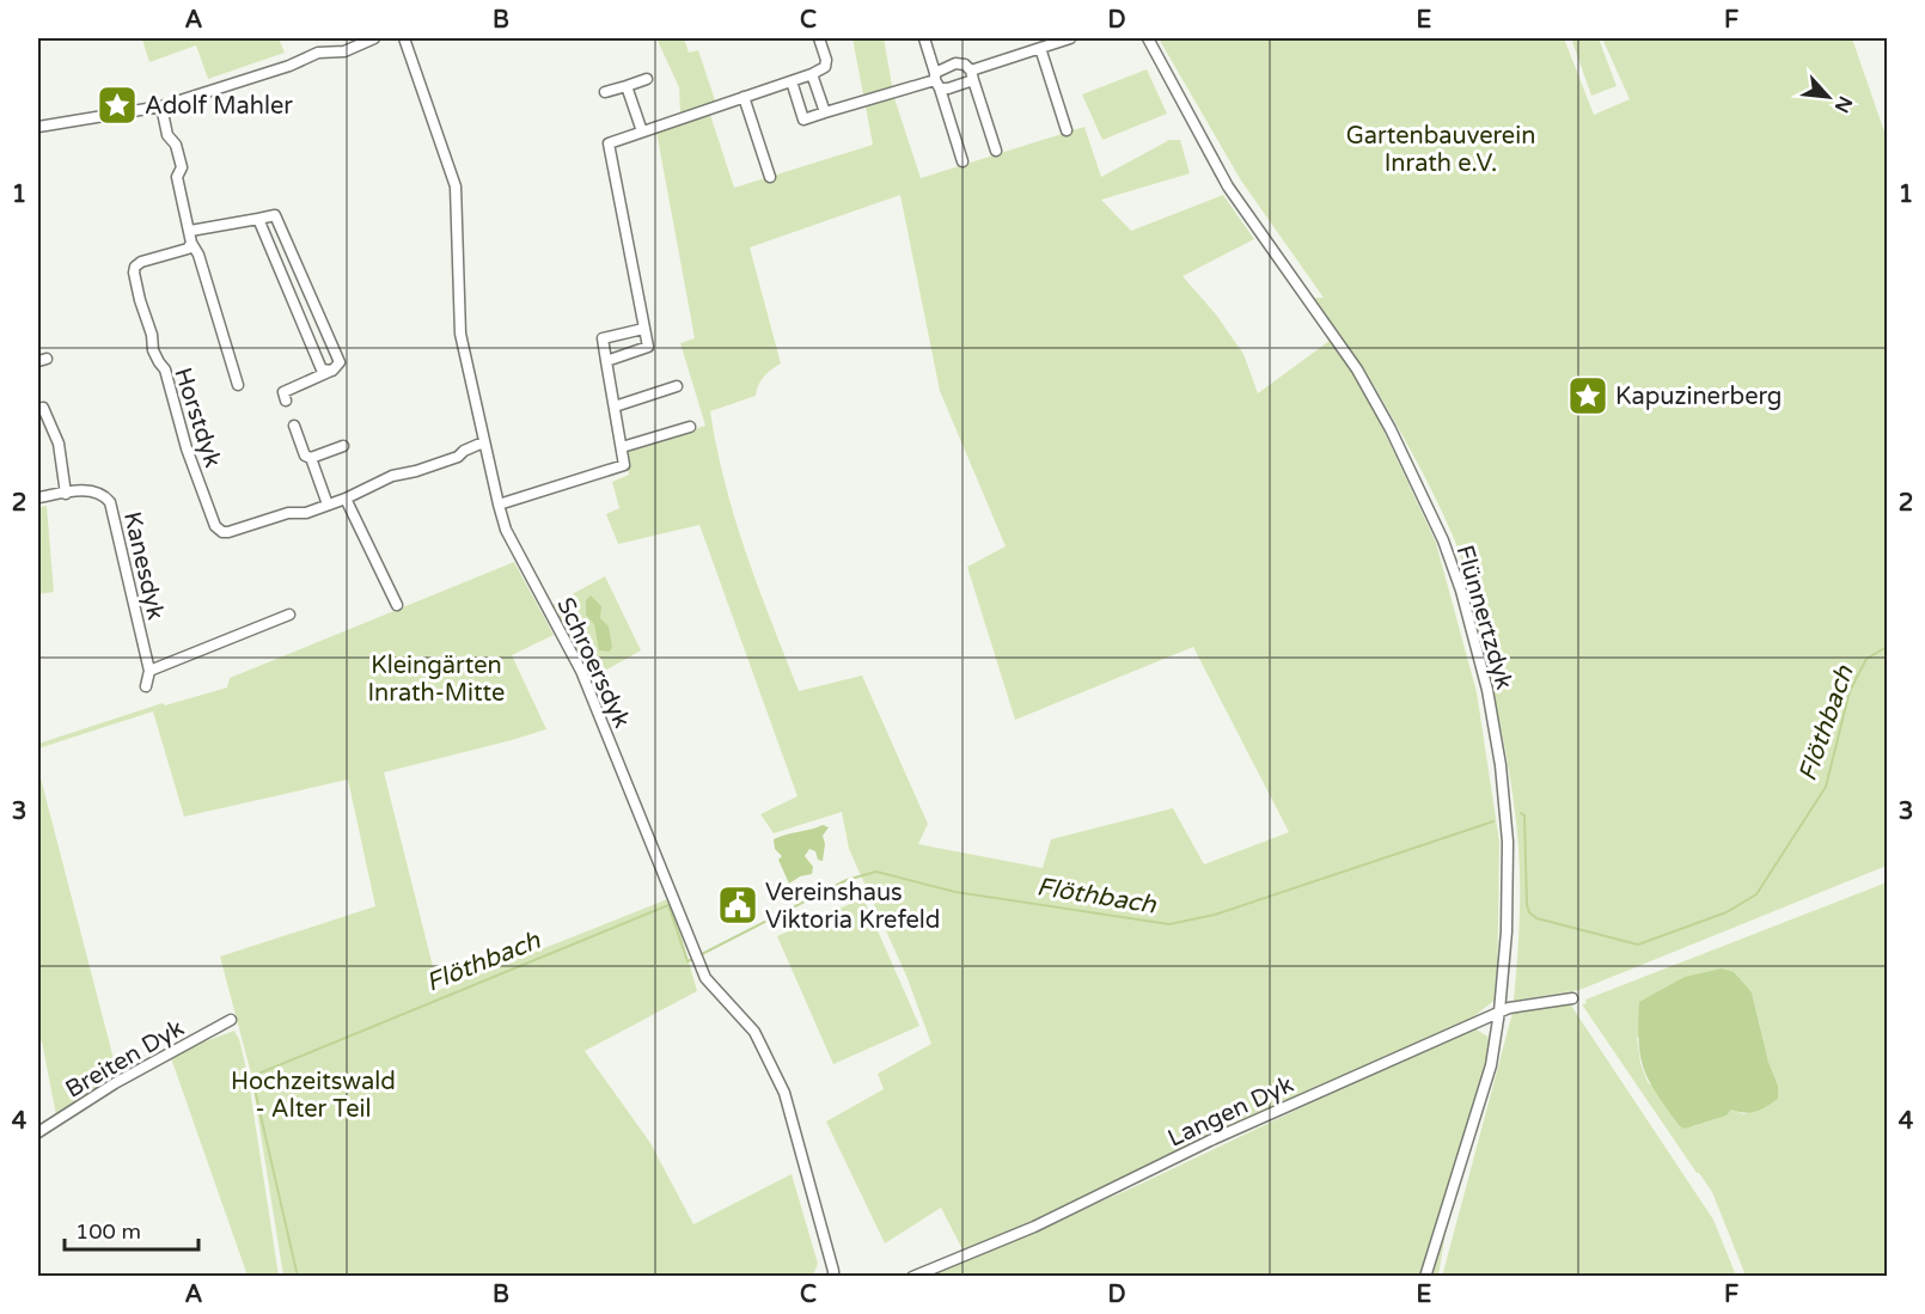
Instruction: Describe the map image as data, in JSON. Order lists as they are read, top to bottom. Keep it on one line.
{"streets":{"street":["Horstdyk","Kanesdyk","Flünnertzdyk","Schroersdyk","Breiten Dyk","Langen Dyk"]},"crossings":[["Horstdyk","Schroersdyk"],["Flünnertzdyk","Langen Dyk"]],"water":["Flöthbach"],"parks":["Gartenbauverein Inrath e.V.","Kleingärten Inrath-Mitte","Hochzeitswald - Alter Teil"],"places":{"place":["Adolf Mahler","Kapuzinerberg"],"public building":["Vereinshaus Viktoria Krefeld"]},"scale_bar":"100 m","north":"bottom right","grid":{"columns":["A","B","C","D","E","F"],"rows":["1","2","3","4"]}}
